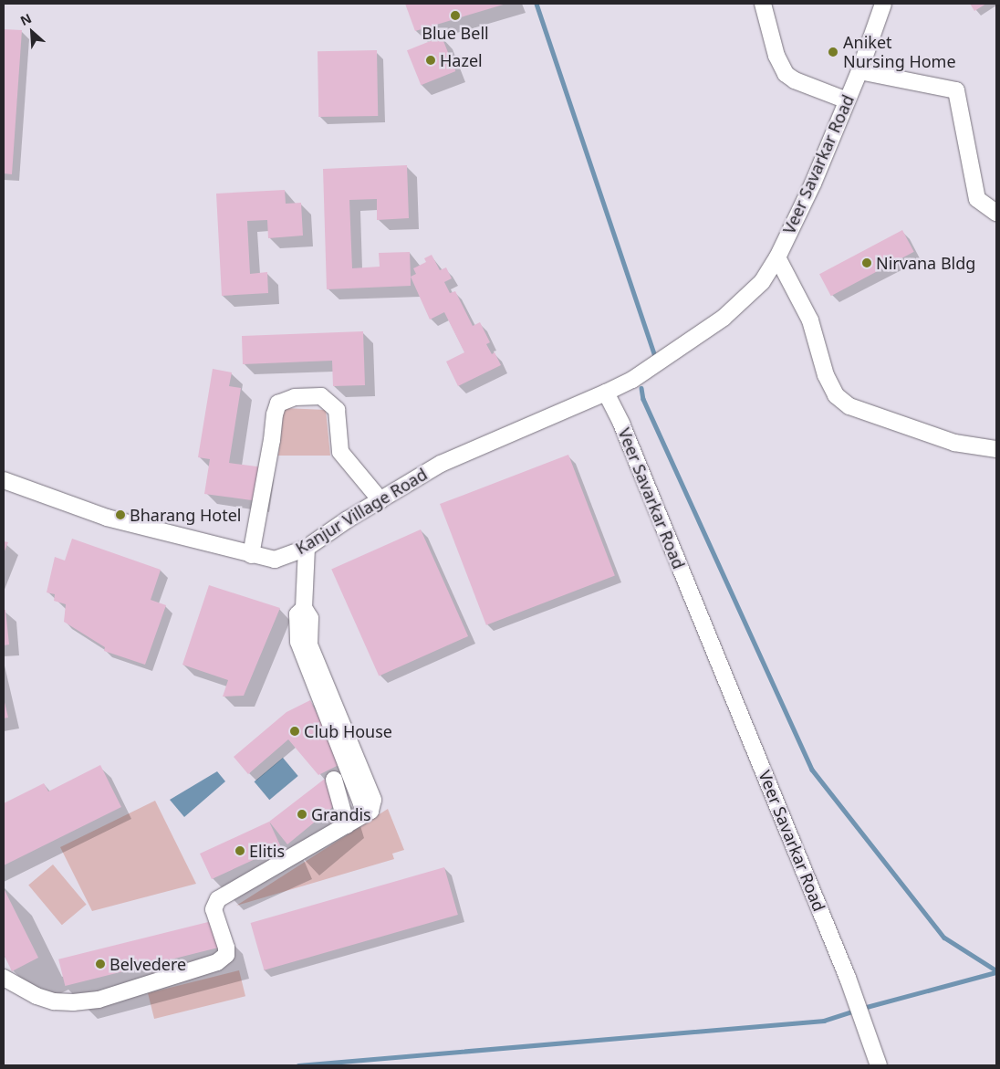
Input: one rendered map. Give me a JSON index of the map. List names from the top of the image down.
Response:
{
  "streets": {
    "street": ["Veer Savarkar Road", "Kanjur Village Road"]
  },
  "crossings": [
    ["Veer Savarkar Road", "Kanjur Village Road"]
  ],
  "places": [
    "Blue Bell",
    "Aniket Nursing Home",
    "Hazel",
    "Nirvana Bldg",
    "Bharang Hotel",
    "Club House",
    "Grandis",
    "Elitis",
    "Belvedere"
  ],
  "north": "top left"
}
